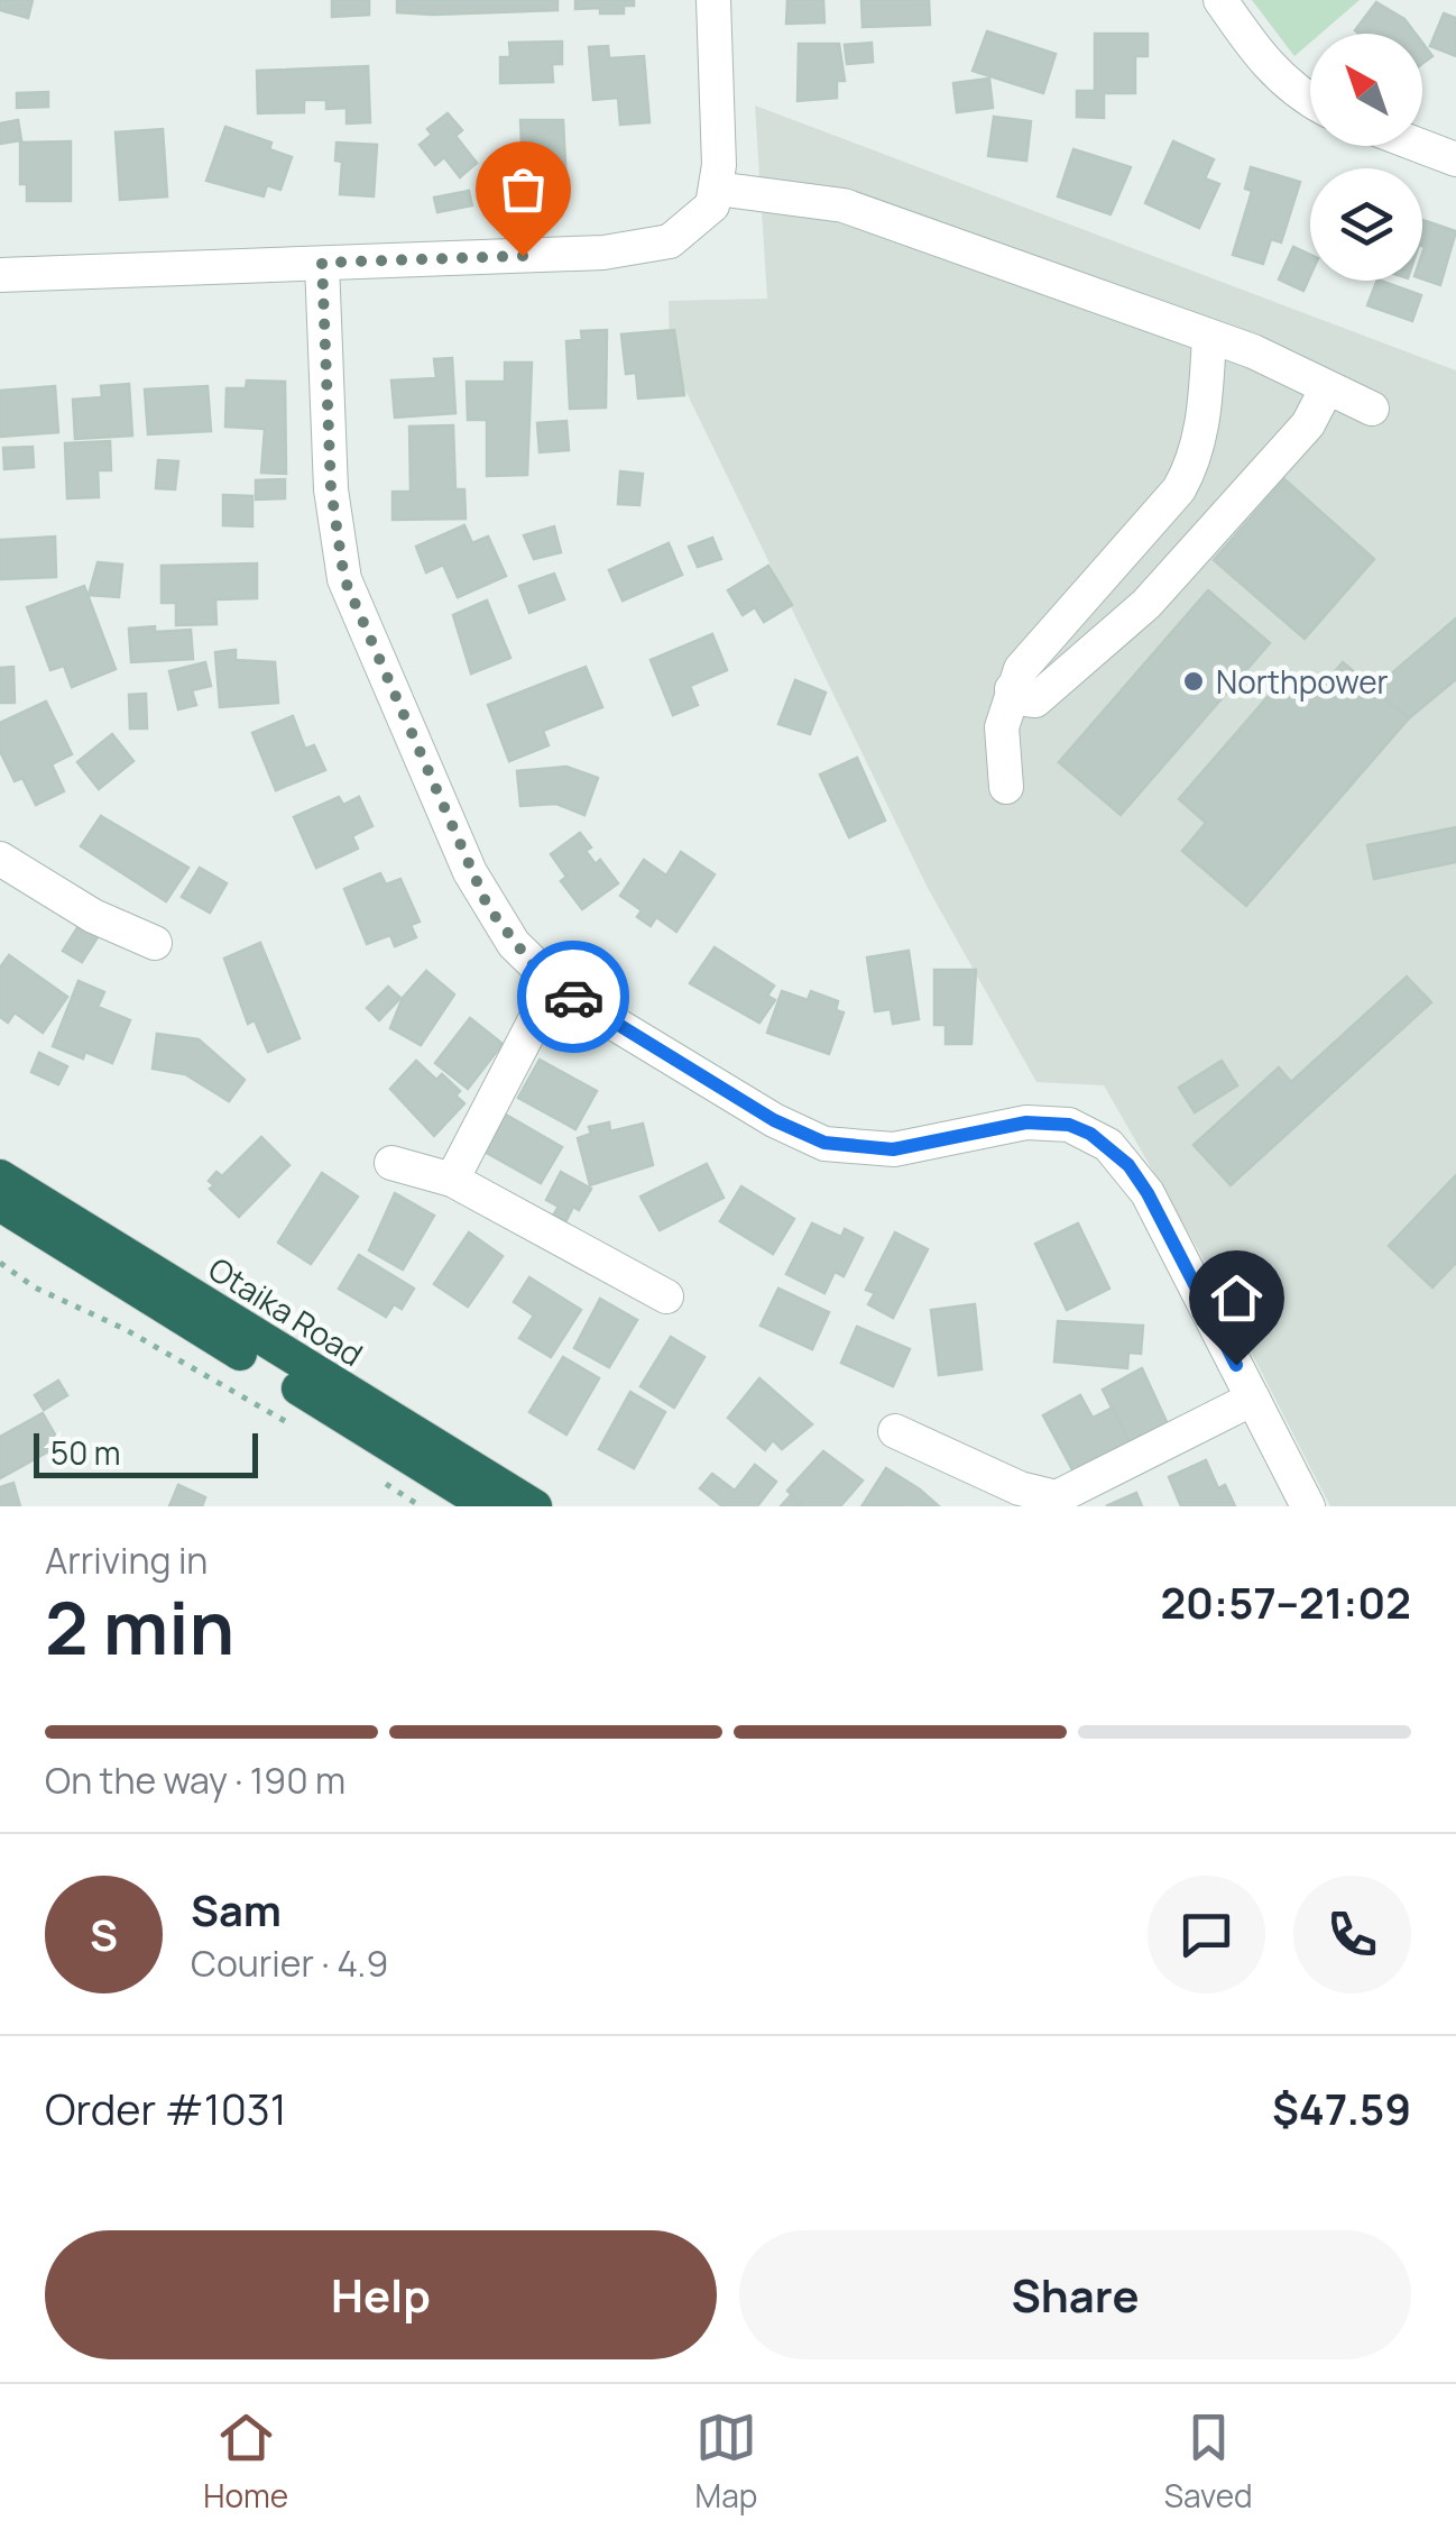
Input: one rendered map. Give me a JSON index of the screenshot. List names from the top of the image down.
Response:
{
  "streets": {
    "highway": ["Otaika Road"]
  },
  "places": ["Northpower"],
  "scale_bar": "50 m",
  "north": "top left",
  "page": {
    "scale": "50 m",
    "heading": ["2 min", "Arriving in", "20:57–21:02"],
    "panel": [
      "Sam",
      "Courier · 4.9",
      "Order #1031",
      "$47.59"
    ],
    "bar": "On the way · 190 m",
    "round": "S",
    "buttons": ["Help", "Share"],
    "tabs": ["Home", "Map", "Saved"]
  }
}
